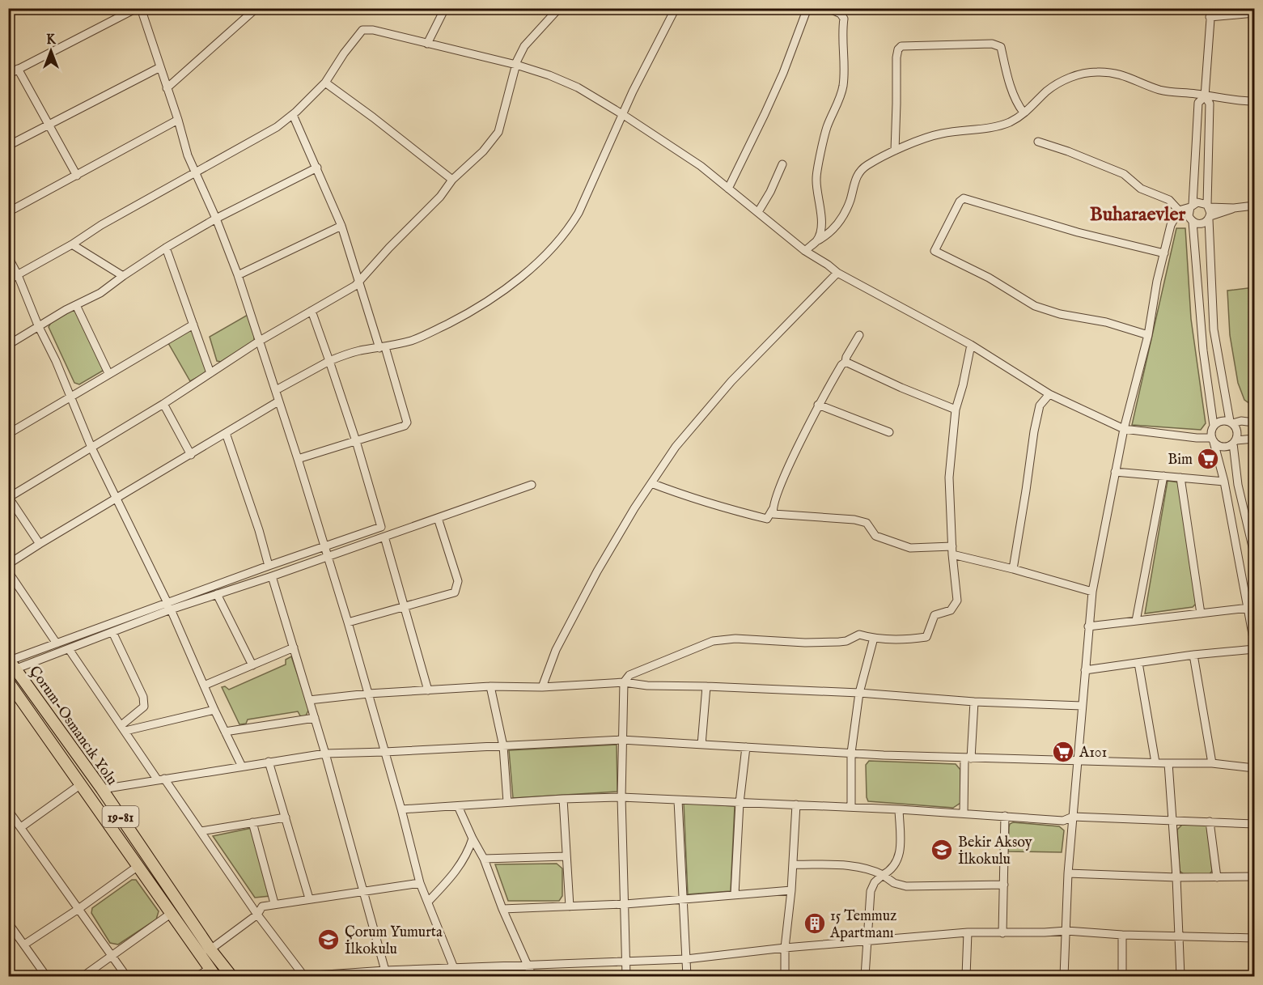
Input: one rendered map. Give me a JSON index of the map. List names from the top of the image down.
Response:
{
  "streets": {
    "highway": ["Çorum-Osmancık Yolu", "19-81"]
  },
  "districts": ["Buharaevler"],
  "places": {
    "supermarket": ["Bim", "A101"],
    "school or university": ["Bekir Aksoy İlkokulu", "Çorum Yumurta İlkokulu"],
    "building": ["15 Temmuz Apartmanı"]
  },
  "north": "top"
}
